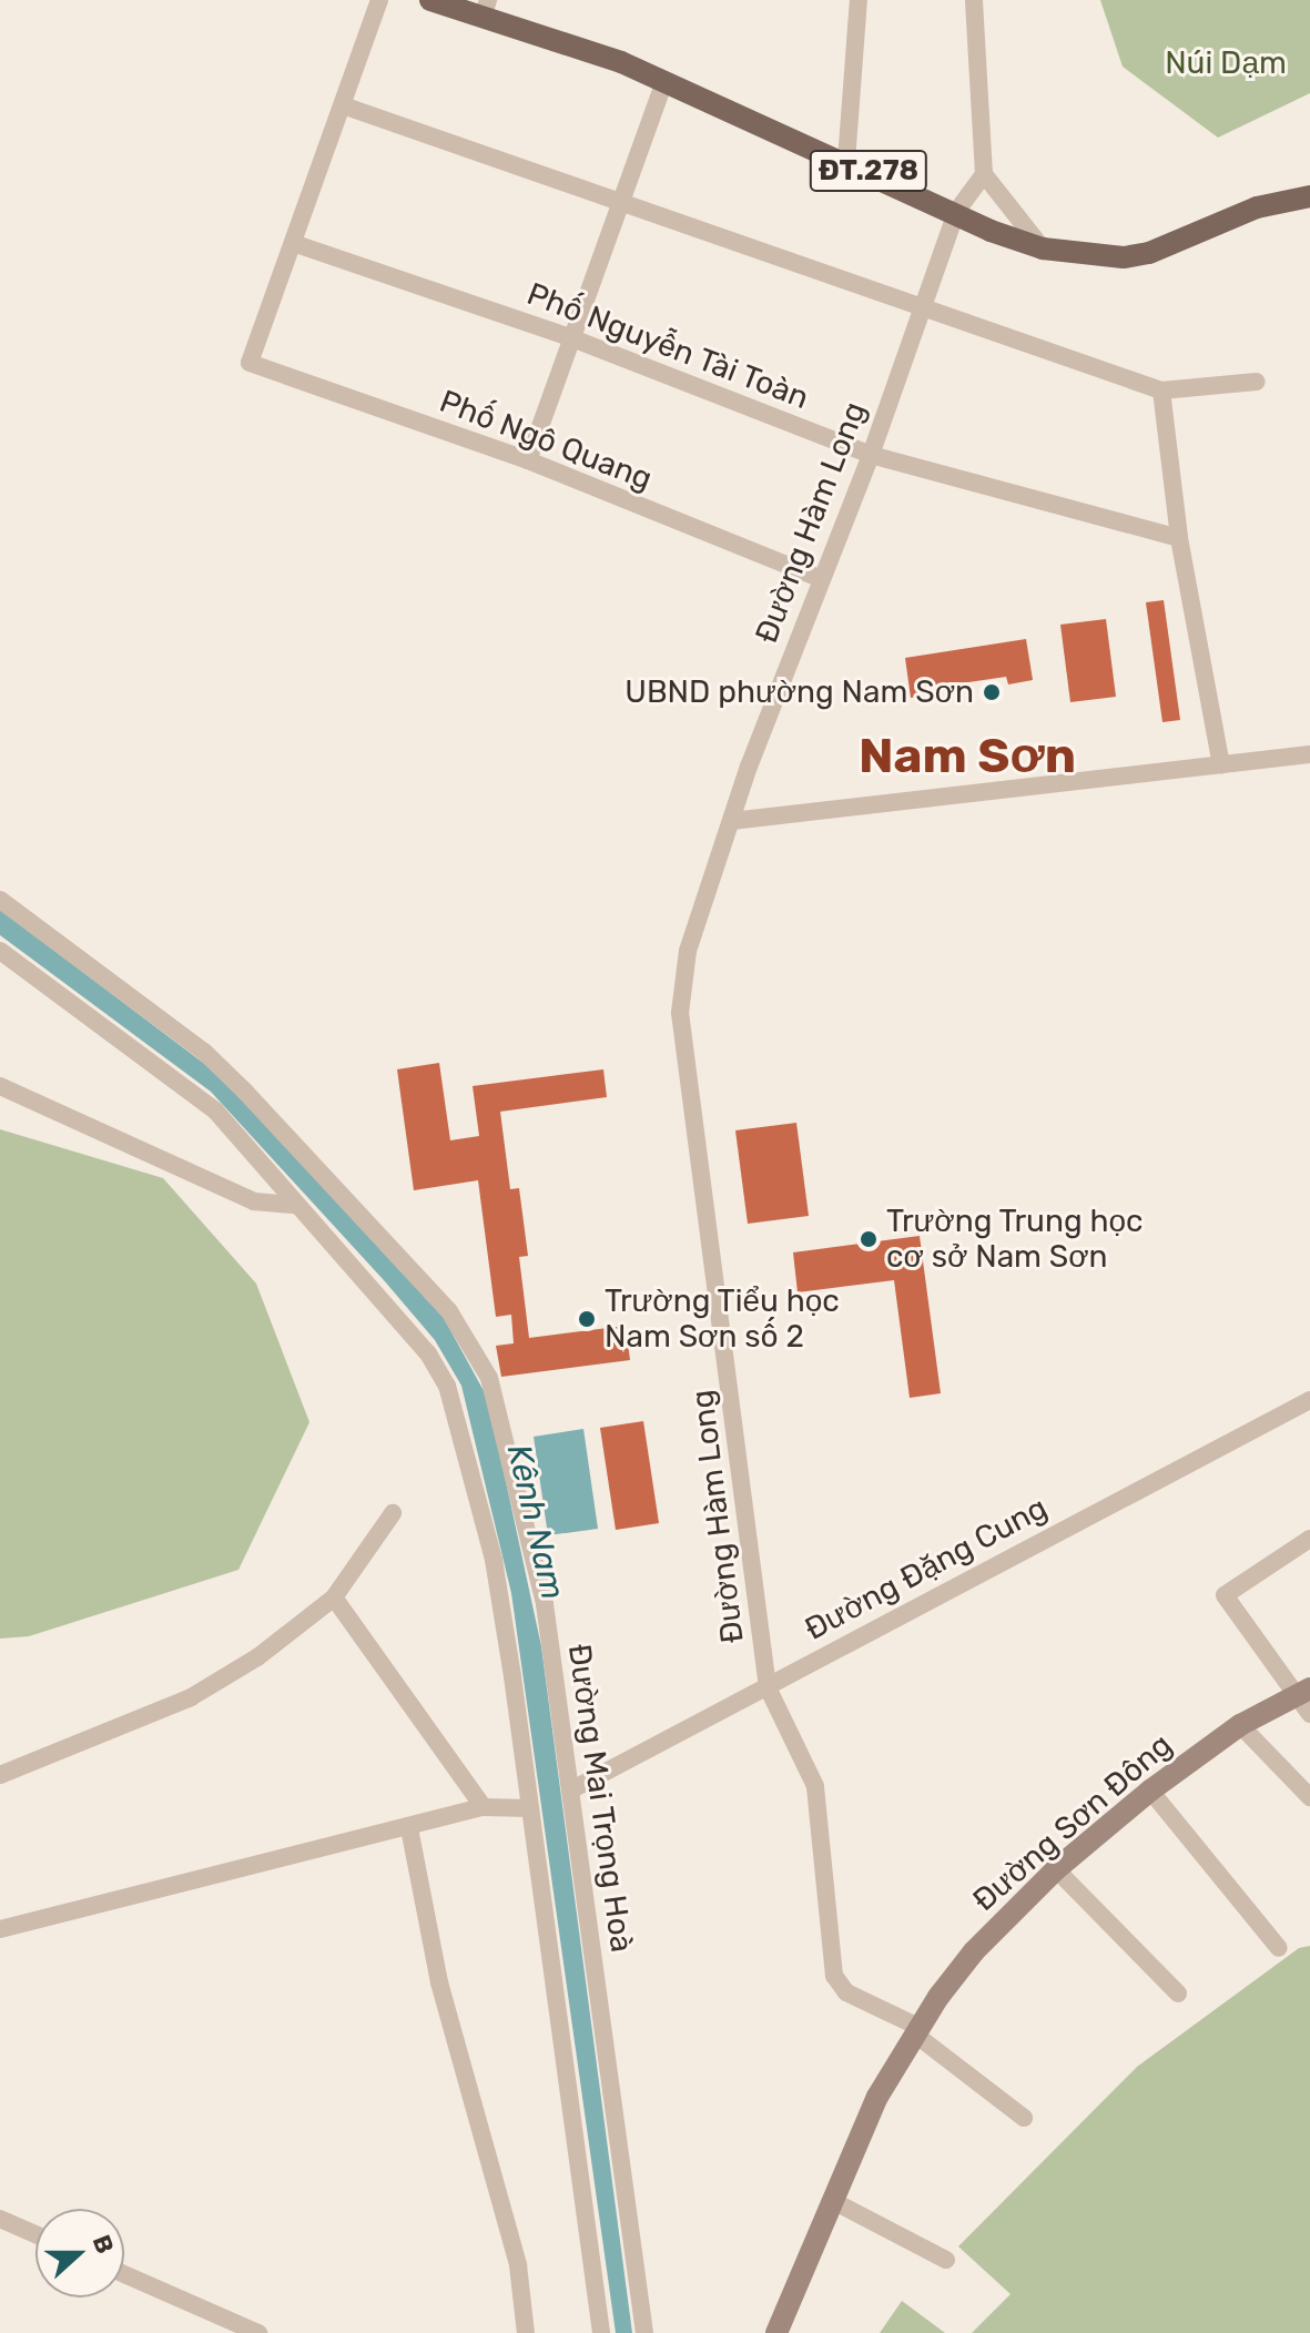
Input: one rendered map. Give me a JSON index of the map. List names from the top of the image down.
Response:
{
  "streets": {
    "main road": ["ĐT.278", "Đường Sơn Đông"],
    "street": [
      "Phố Nguyễn Tài Toàn",
      "Phố Ngô Quang",
      "Đường Hàm Long",
      "Đường Đặng Cung",
      "Đường Mai Trọng Hoà"
    ]
  },
  "crossings": [
    ["ĐT.278", "Đường Hàm Long"],
    ["Phố Nguyễn Tài Toàn", "Phố Ngô Quang"],
    ["Phố Nguyễn Tài Toàn", "Đường Hàm Long"],
    ["Phố Ngô Quang", "Đường Hàm Long"],
    ["Đường Hàm Long", "Đường Đặng Cung"],
    ["Đường Hàm Long", "Đường Sơn Đông"],
    ["Đường Đặng Cung", "Đường Mai Trọng Hoà"]
  ],
  "districts": ["Nam Sơn"],
  "water": ["Kênh Nam"],
  "parks": ["Núi Dạm"],
  "places": ["UBND phường Nam Sơn", "Trường Trung học cơ sở Nam Sơn", "Trường Tiểu học Nam Sơn số 2"],
  "north": "right"
}
